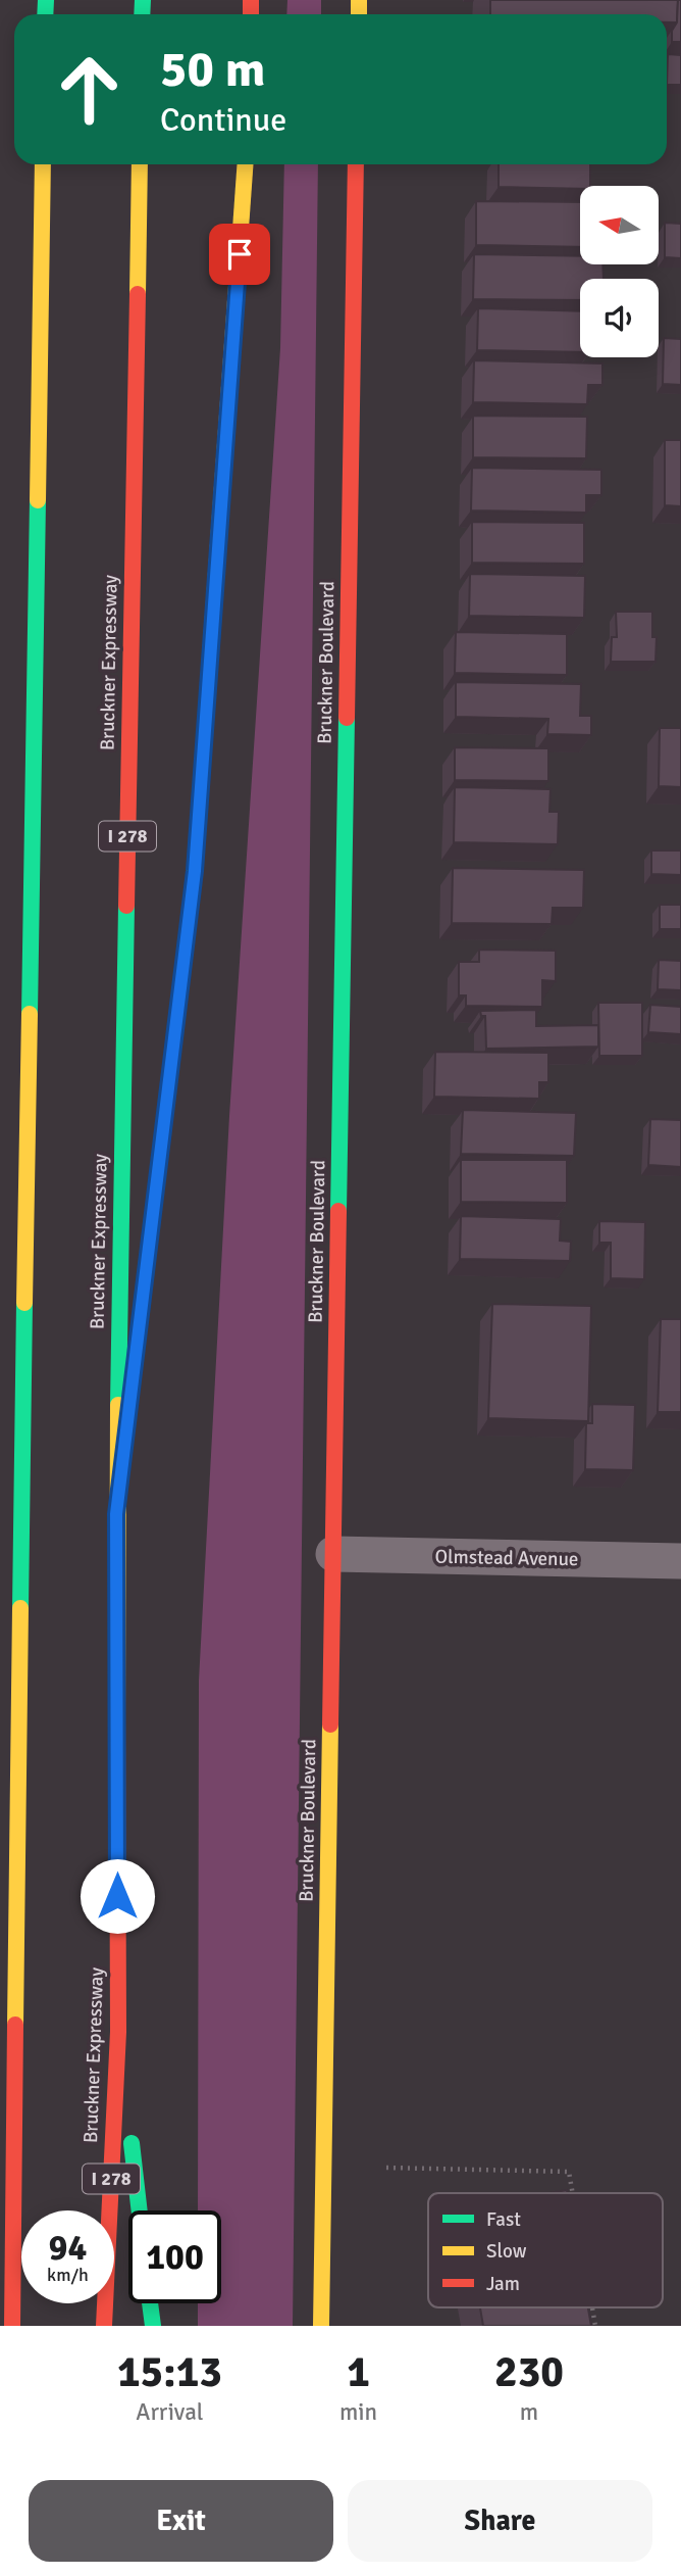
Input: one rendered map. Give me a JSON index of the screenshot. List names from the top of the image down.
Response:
{
  "streets": {
    "main road": ["Bruckner Expressway", "Bruckner Boulevard", "I 278"],
    "street": ["Olmstead Avenue"]
  },
  "crossings": [
    ["Bruckner Boulevard", "Olmstead Avenue"]
  ],
  "legend": ["Fast", "Slow", "Jam"],
  "north": "left",
  "page": {
    "turn": ["50 m", "Continue"],
    "speed": "94 km/h",
    "limit": "100",
    "eta": [
      "15:13",
      "Arrival",
      "1",
      "min",
      "230",
      "m"
    ],
    "buttons": ["Exit", "Share"]
  }
}
